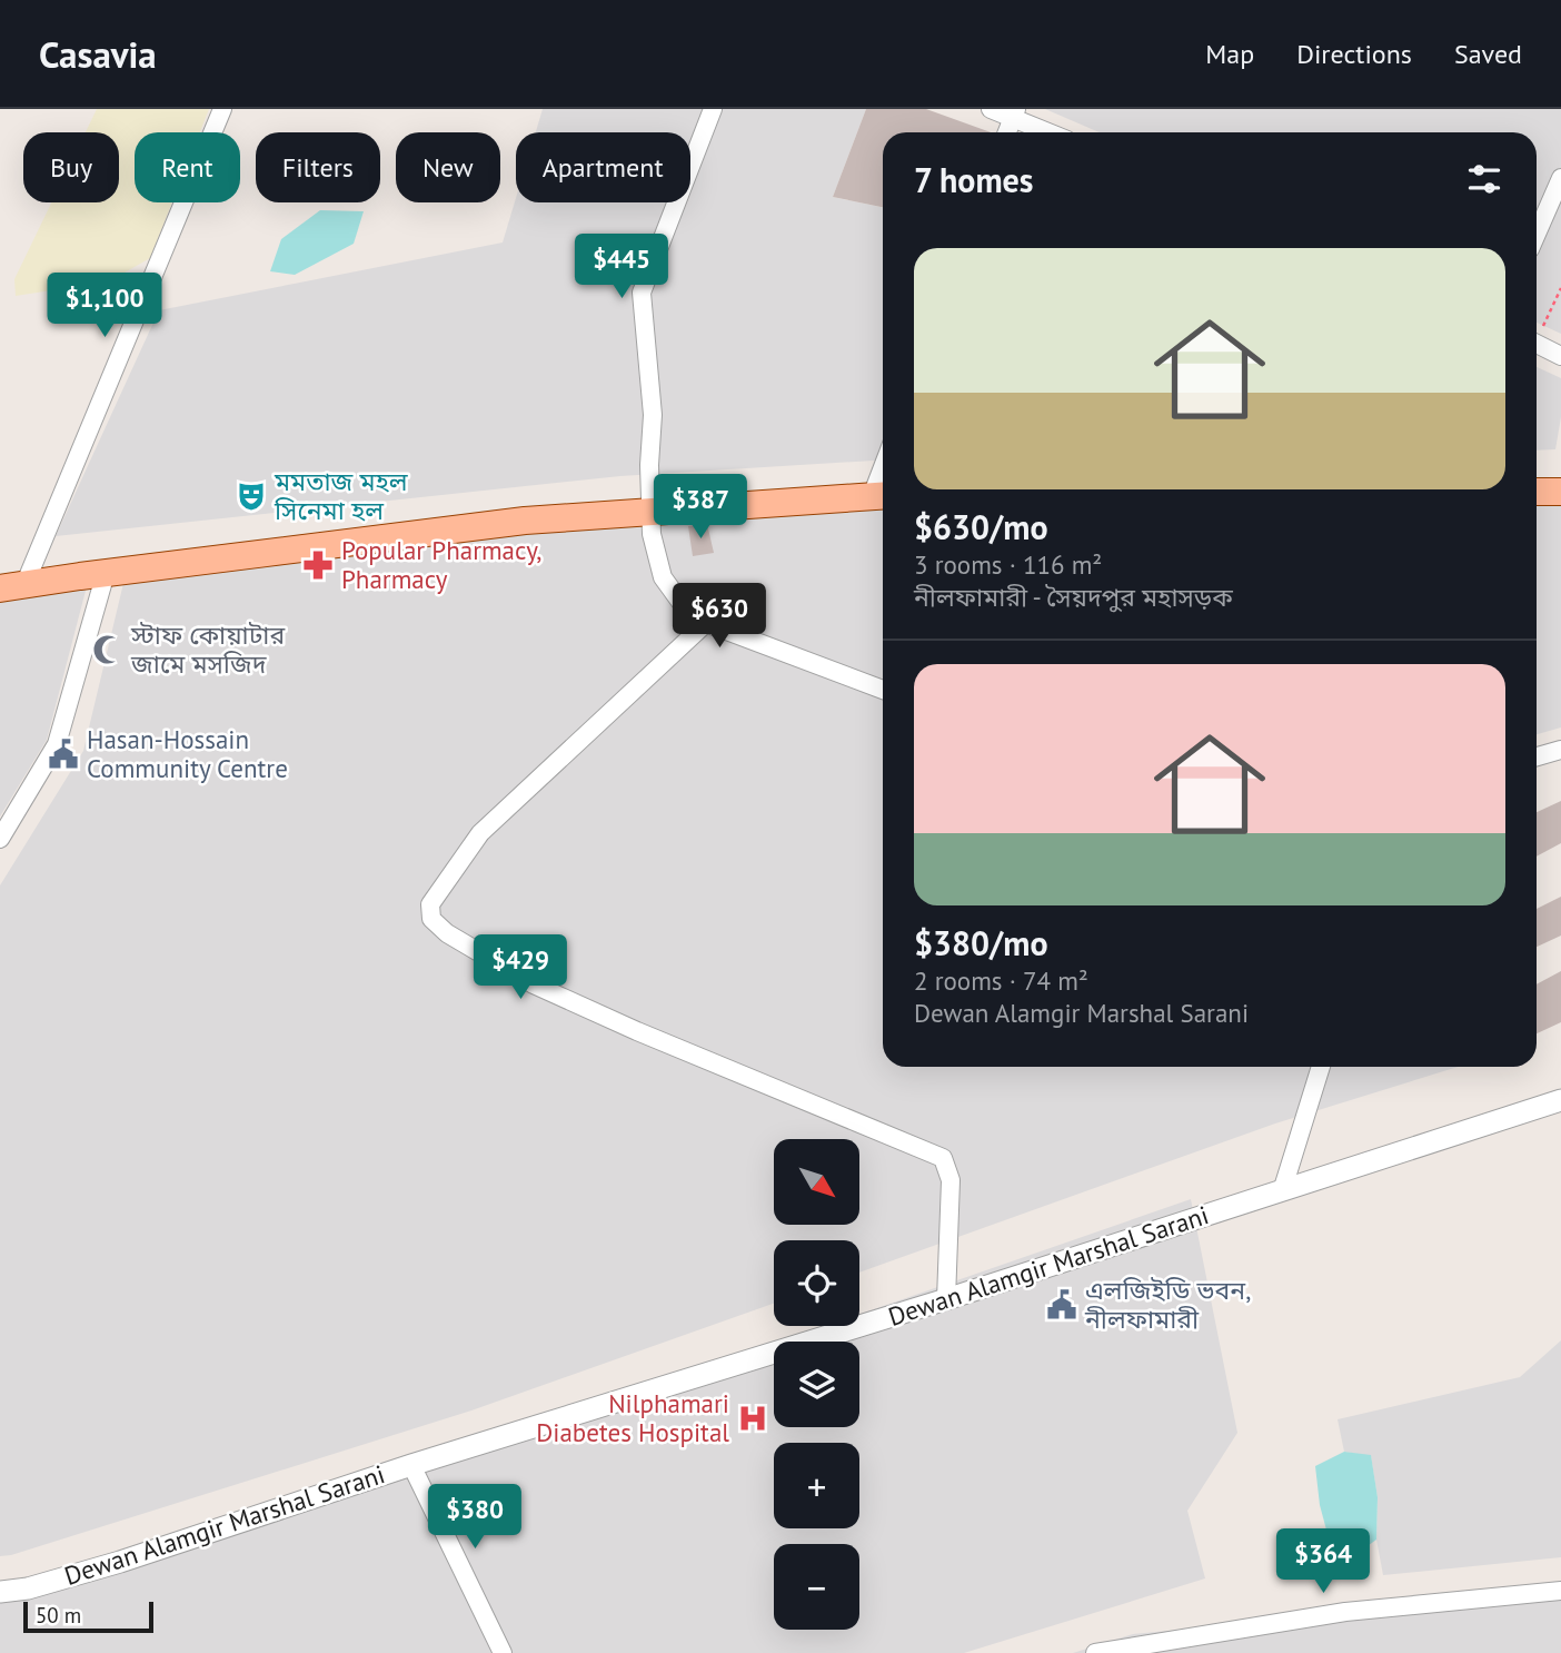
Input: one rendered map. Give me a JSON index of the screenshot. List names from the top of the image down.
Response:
{
  "streets": {
    "street": ["Dewan Alamgir Marshal Sarani"]
  },
  "places": {
    "theatre": ["মমতাজ মহল সিনেমা হল"],
    "pharmacy": ["Popular Pharmacy, Pharmacy"],
    "mosque": ["স্টাফ কোয়াটার জামে মসজিদ"],
    "public building": ["Hasan-Hossain Community Centre", "এলজিইডি ভবন, নীলফামারী"],
    "hospital": ["Nilphamari Diabetes Hospital"]
  },
  "scale_bar": "50 m",
  "north": "bottom right",
  "page": {
    "header": "Casavia",
    "nav": ["Map", "Directions", "Saved"],
    "chip": [
      "Buy",
      "Rent",
      "Filters",
      "New",
      "Apartment"
    ],
    "heading": "7 homes",
    "list": [
      {
        "name": "$630/mo",
        "note": "3 rooms · 116 m² · নীলফামারী - সৈয়দপুর মহাসড়ক"
      },
      {
        "name": "$380/mo",
        "note": "2 rooms · 74 m² · Dewan Alamgir Marshal Sarani"
      }
    ],
    "price": [
      "$445",
      "$1,100",
      "$387",
      "$630",
      "$429",
      "$380",
      "$364"
    ],
    "map_buttons": ["+", "−"],
    "scale": "50 m"
  }
}
